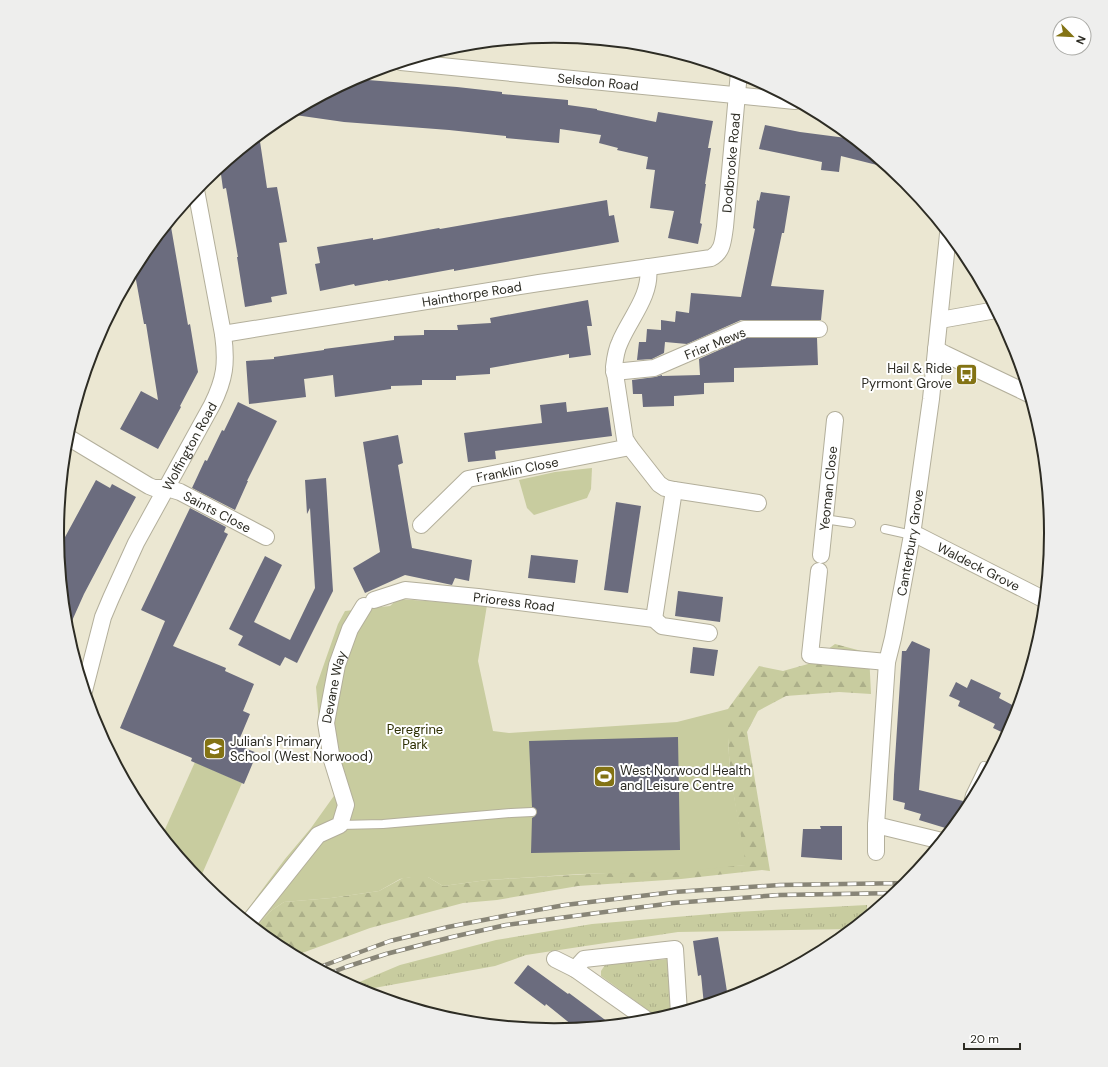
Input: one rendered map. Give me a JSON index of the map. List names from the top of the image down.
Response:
{
  "streets": {
    "street": [
      "Selsdon Road",
      "Dodbrooke Road",
      "Hainthorpe Road",
      "Friar Mews",
      "Wolfington Road",
      "Franklin Close",
      "Yeoman Close",
      "Saints Close",
      "Canterbury Grove",
      "Waldeck Grove",
      "Prioress Road",
      "Devane Way"
    ]
  },
  "crossings": [
    ["Selsdon Road", "Dodbrooke Road"],
    ["Dodbrooke Road", "Hainthorpe Road"],
    ["Hainthorpe Road", "Wolfington Road"],
    ["Wolfington Road", "Saints Close"],
    ["Canterbury Grove", "Waldeck Grove"],
    ["Prioress Road", "Devane Way"]
  ],
  "parks": ["Peregrine Park"],
  "places": {
    "bus stop": ["Hail & Ride Pyrmont Grove"],
    "school or university": ["Julian's Primary School (West Norwood)"],
    "sports": ["West Norwood Health and Leisure Centre"]
  },
  "scale_bar": "20 m",
  "north": "bottom right"
}
